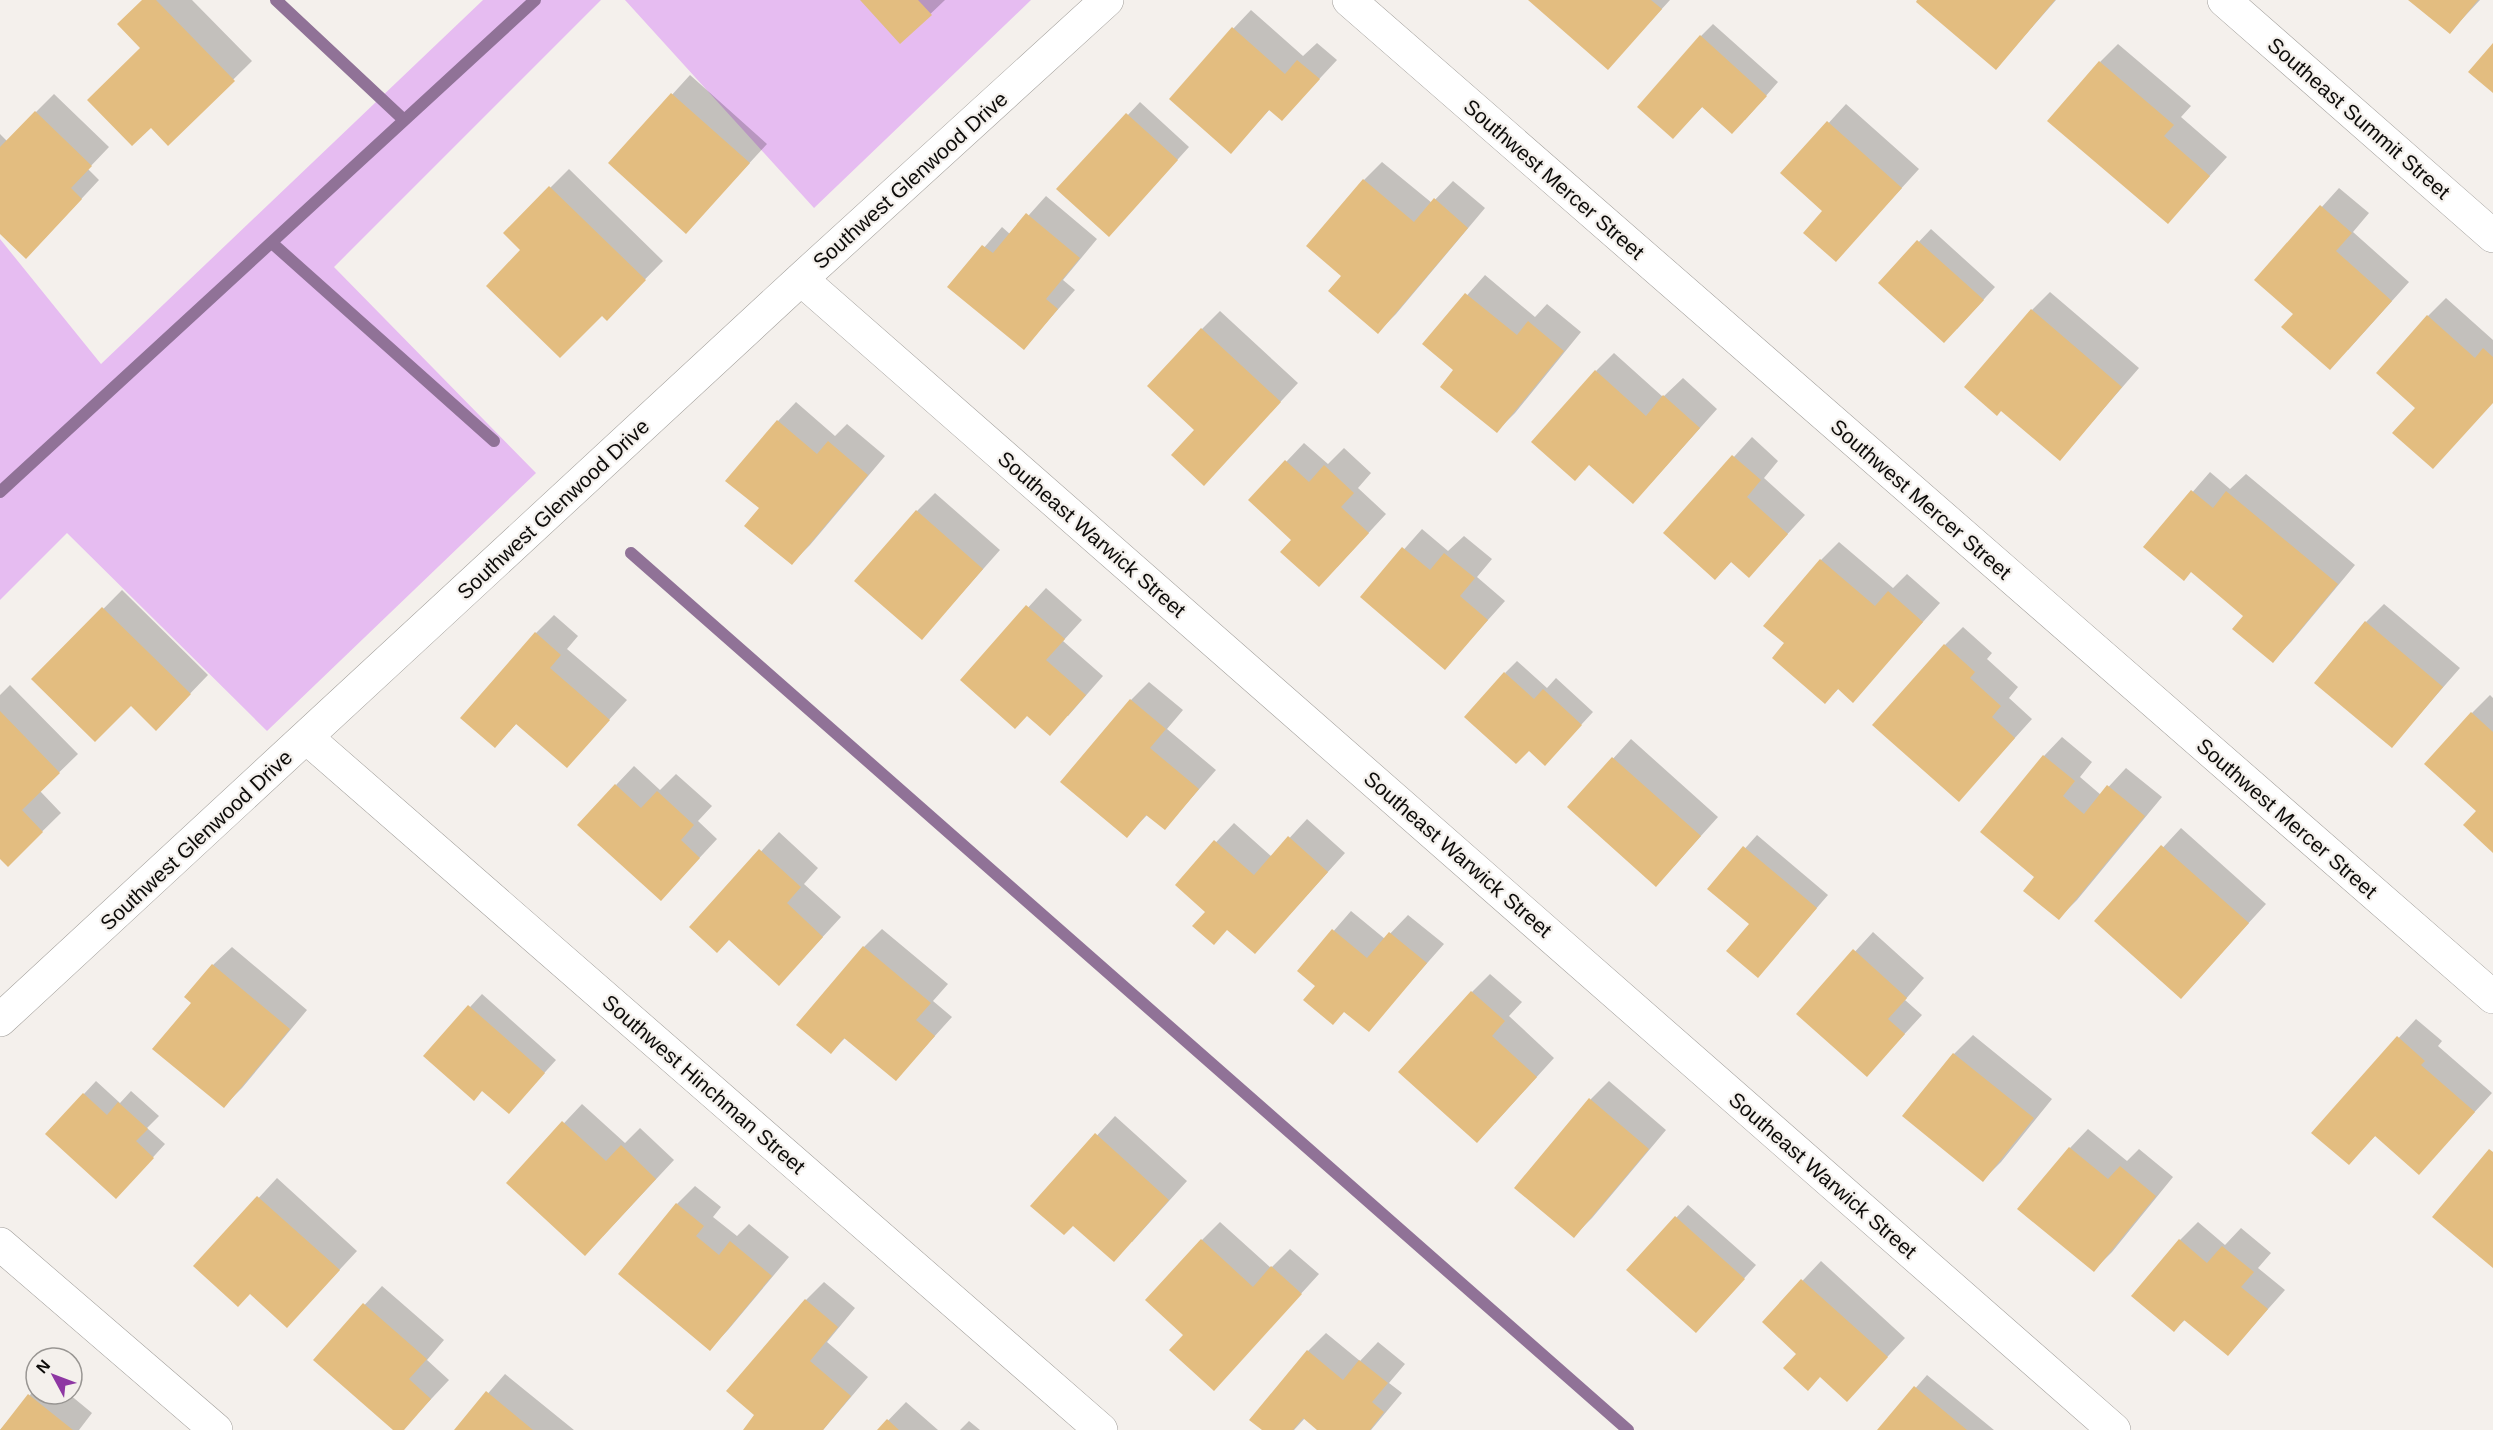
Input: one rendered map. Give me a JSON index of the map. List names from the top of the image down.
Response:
{
  "streets": {
    "street": [
      "Southeast Summit Street",
      "Southwest Mercer Street",
      "Southwest Glenwood Drive",
      "Southeast Warwick Street",
      "Southwest Hinchman Street"
    ]
  },
  "crossings": [
    ["Southwest Glenwood Drive", "Southeast Warwick Street"],
    ["Southwest Glenwood Drive", "Southwest Hinchman Street"]
  ],
  "north": "top left"
}
